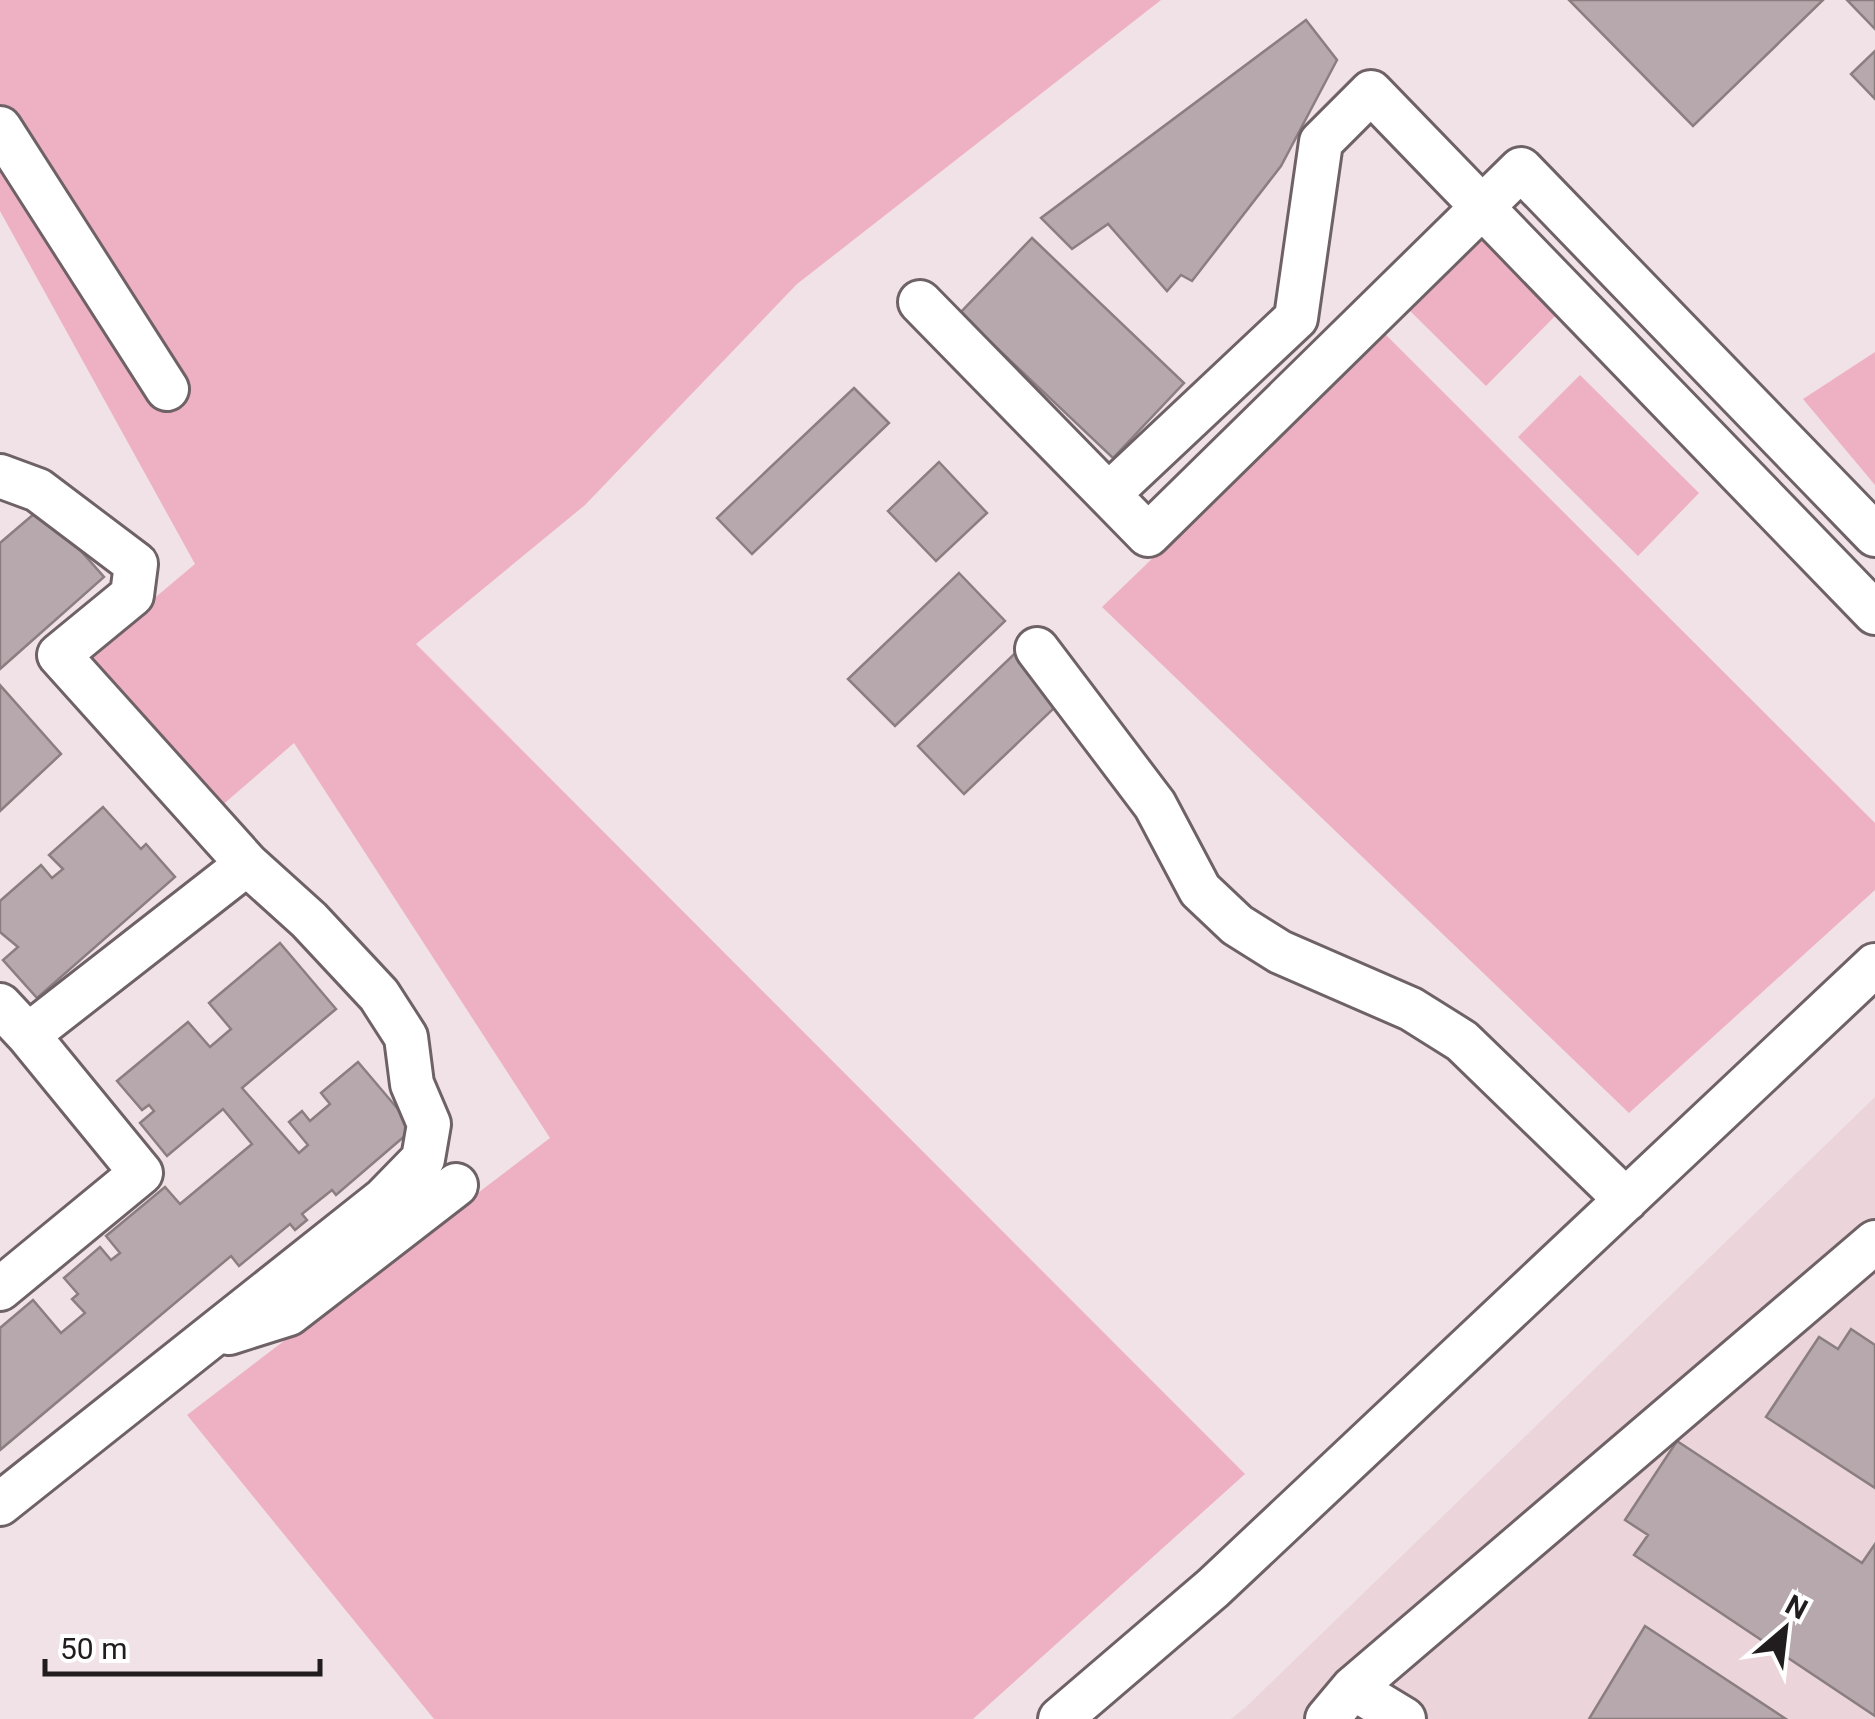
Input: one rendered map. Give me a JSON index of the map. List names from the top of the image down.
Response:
{
  "scale_bar": "50 m",
  "north": "top right"
}
